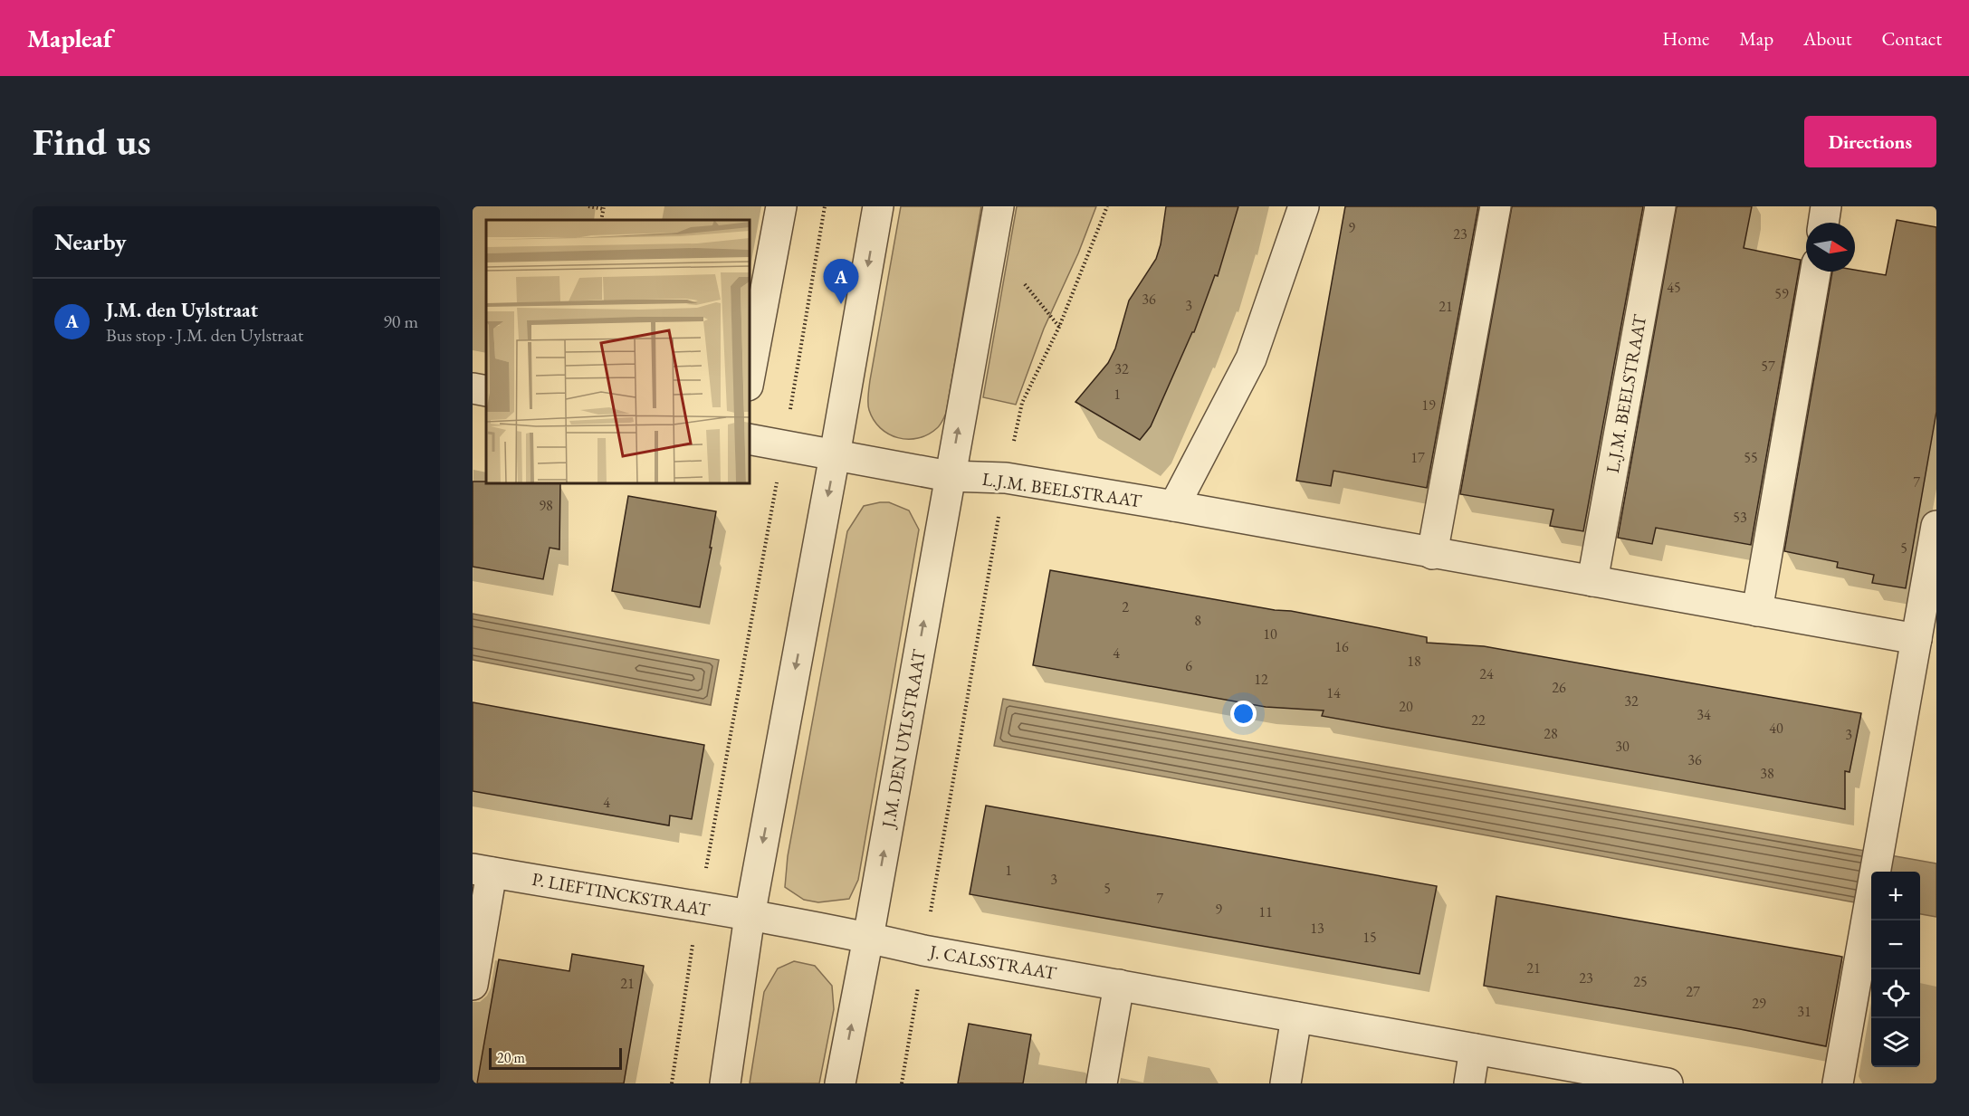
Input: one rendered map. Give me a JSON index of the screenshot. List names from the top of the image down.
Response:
{
  "streets": {
    "street": [
      "L.J.M. BEELSTRAAT",
      "J.M. DEN UYLSTRAAT",
      "P. LIEFTINCKSTRAAT",
      "J. CALSSTRAAT"
    ]
  },
  "crossings": [
    ["L.J.M. BEELSTRAAT", "J.M. DEN UYLSTRAAT"],
    ["J.M. DEN UYLSTRAAT", "J. CALSSTRAAT"]
  ],
  "house_numbers": [
    "9",
    "23",
    "45",
    "59",
    "36",
    "3",
    "21",
    "57",
    "32",
    "1",
    "19",
    "17",
    "55",
    "7",
    "98",
    "53",
    "5",
    "2",
    "8",
    "10",
    "16",
    "4",
    "18",
    "6",
    "24",
    "12",
    "26",
    "14",
    "32",
    "20",
    "34",
    "22",
    "40",
    "28",
    "3",
    "30",
    "36",
    "38",
    "4",
    "1",
    "3",
    "5",
    "7",
    "9",
    "11",
    "13",
    "15",
    "21",
    "23",
    "25",
    "21",
    "27",
    "29",
    "31"
  ],
  "scale_bar": "20 m",
  "north": "right",
  "page": {
    "header": "Mapleaf",
    "nav": [
      "Home",
      "Map",
      "About",
      "Contact"
    ],
    "buttons": "Directions",
    "title": "Find us",
    "heading": "Nearby",
    "pins": "A",
    "list": [
      {
        "mark": "A",
        "name": "J.M. den Uylstraat",
        "note": "Bus stop · J.M. den Uylstraat",
        "value": "90 m"
      }
    ],
    "map_buttons": ["+", "−"],
    "scale": "20 m"
  }
}
